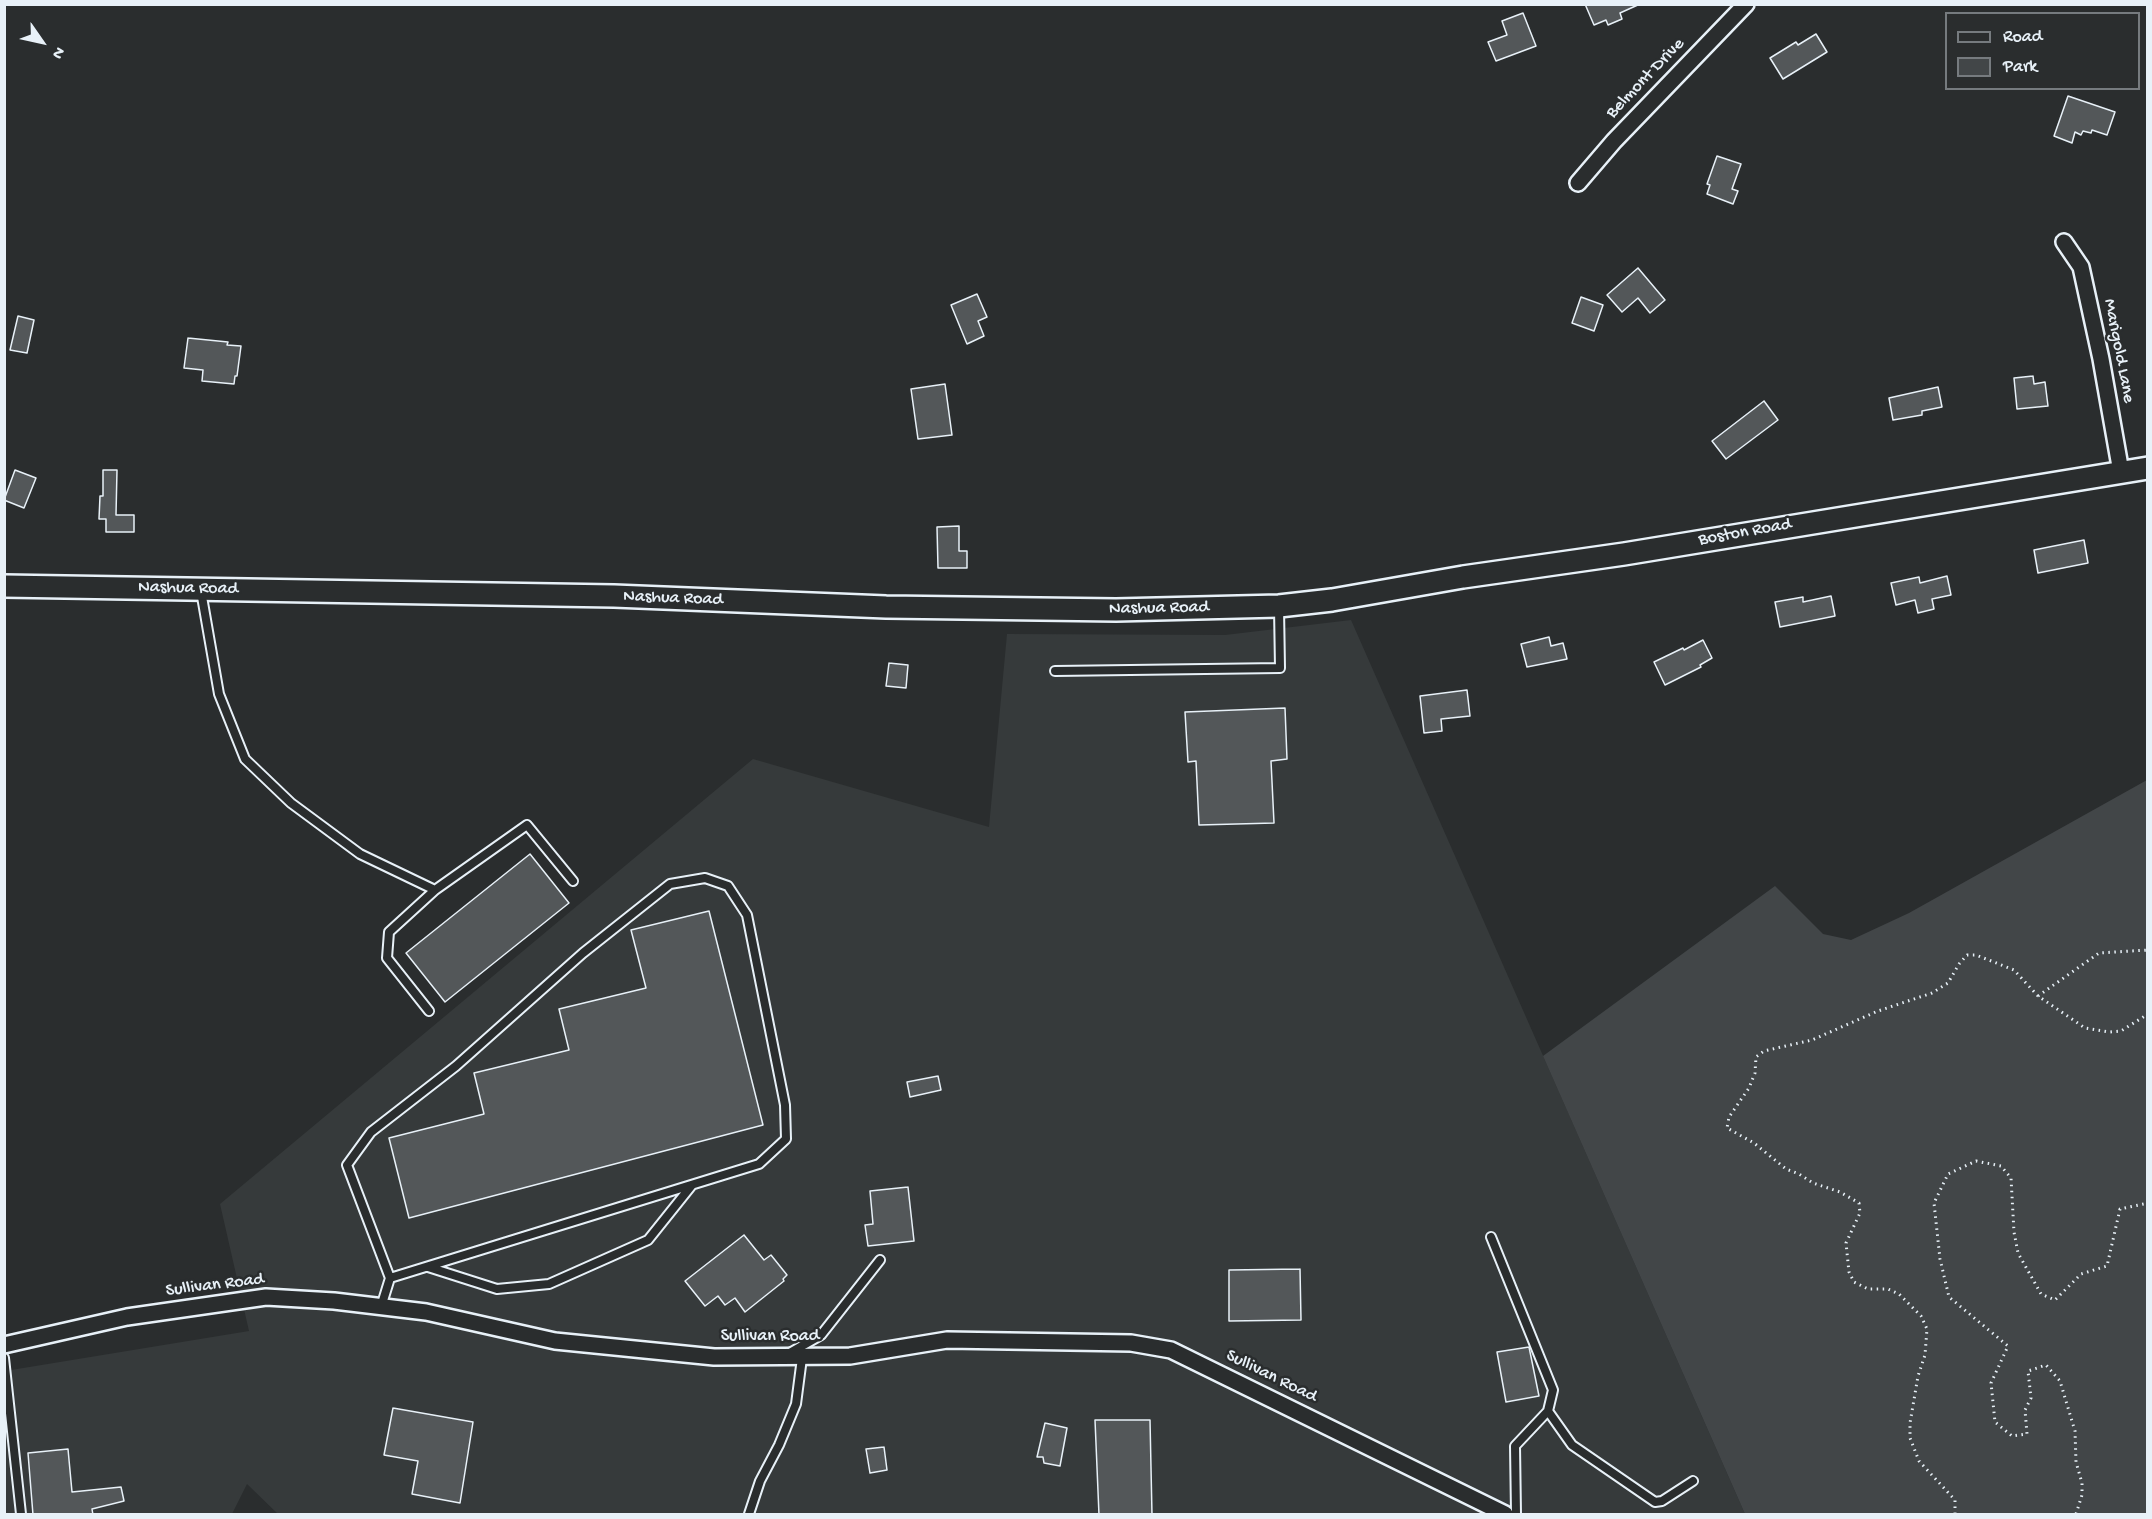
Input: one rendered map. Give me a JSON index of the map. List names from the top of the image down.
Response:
{
  "streets": {
    "main road": ["Boston Road", "Nashua Road"],
    "street": ["Belmont Drive", "Marigold Lane", "Sullivan Road"]
  },
  "crossings": [
    ["Marigold Lane", "Boston Road"],
    ["Boston Road", "Nashua Road"]
  ],
  "legend": ["Road", "Park"],
  "north": "bottom right"
}
